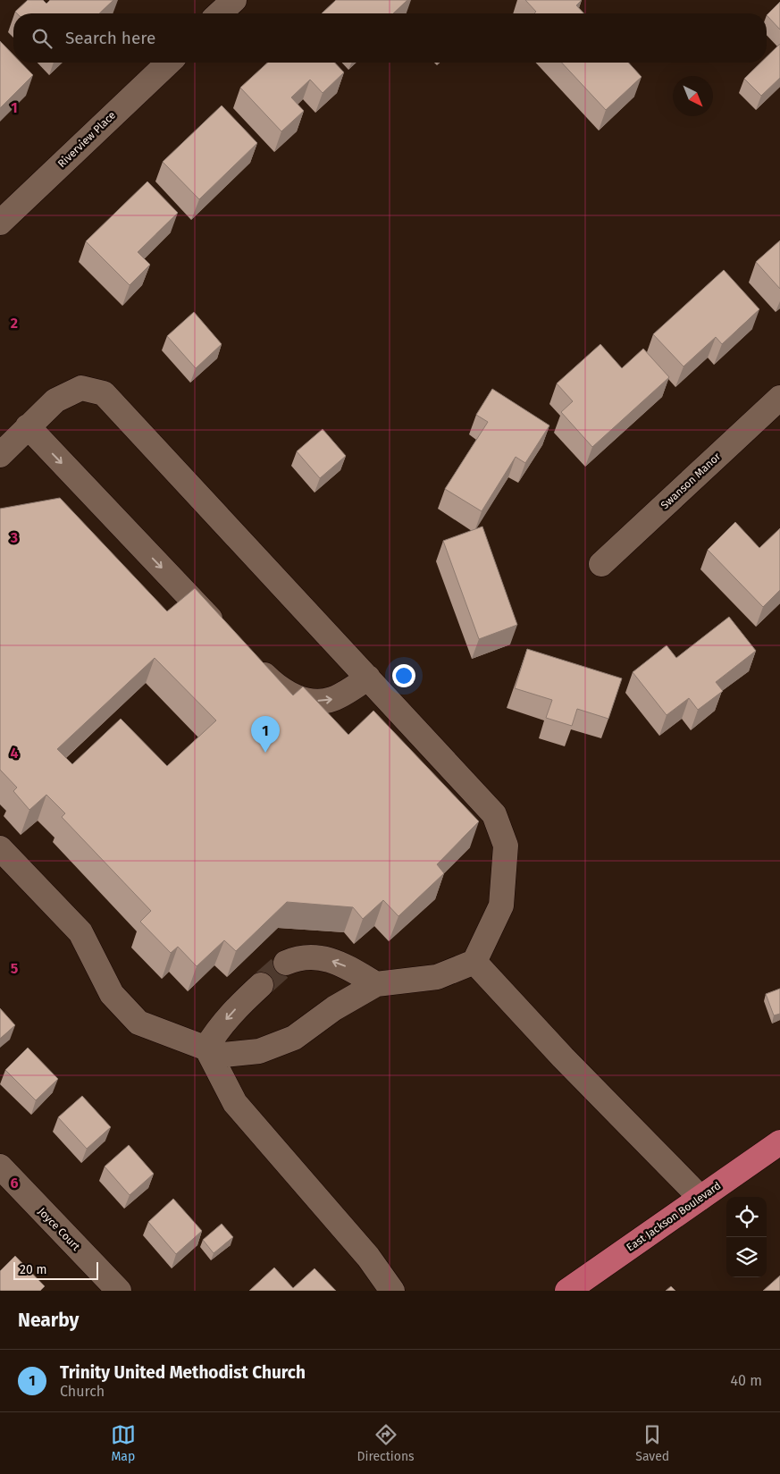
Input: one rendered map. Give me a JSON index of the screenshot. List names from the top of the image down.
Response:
{
  "streets": {
    "main road": ["East Jackson Boulevard"],
    "street": ["Riverview Place", "Swanson Manor", "Joyce Court"]
  },
  "scale_bar": "20 m",
  "north": "bottom right",
  "page": {
    "search": "Search here",
    "pins": "1",
    "scale": "20 m",
    "heading": "Nearby",
    "list": [
      {
        "mark": "1",
        "name": "Trinity United Methodist Church",
        "note": "Church",
        "value": "40 m"
      }
    ],
    "nav": ["Map", "Directions", "Saved"]
  },
  "grid": {
    "rows": [
      "1",
      "2",
      "3",
      "4",
      "5",
      "6"
    ]
  }
}
